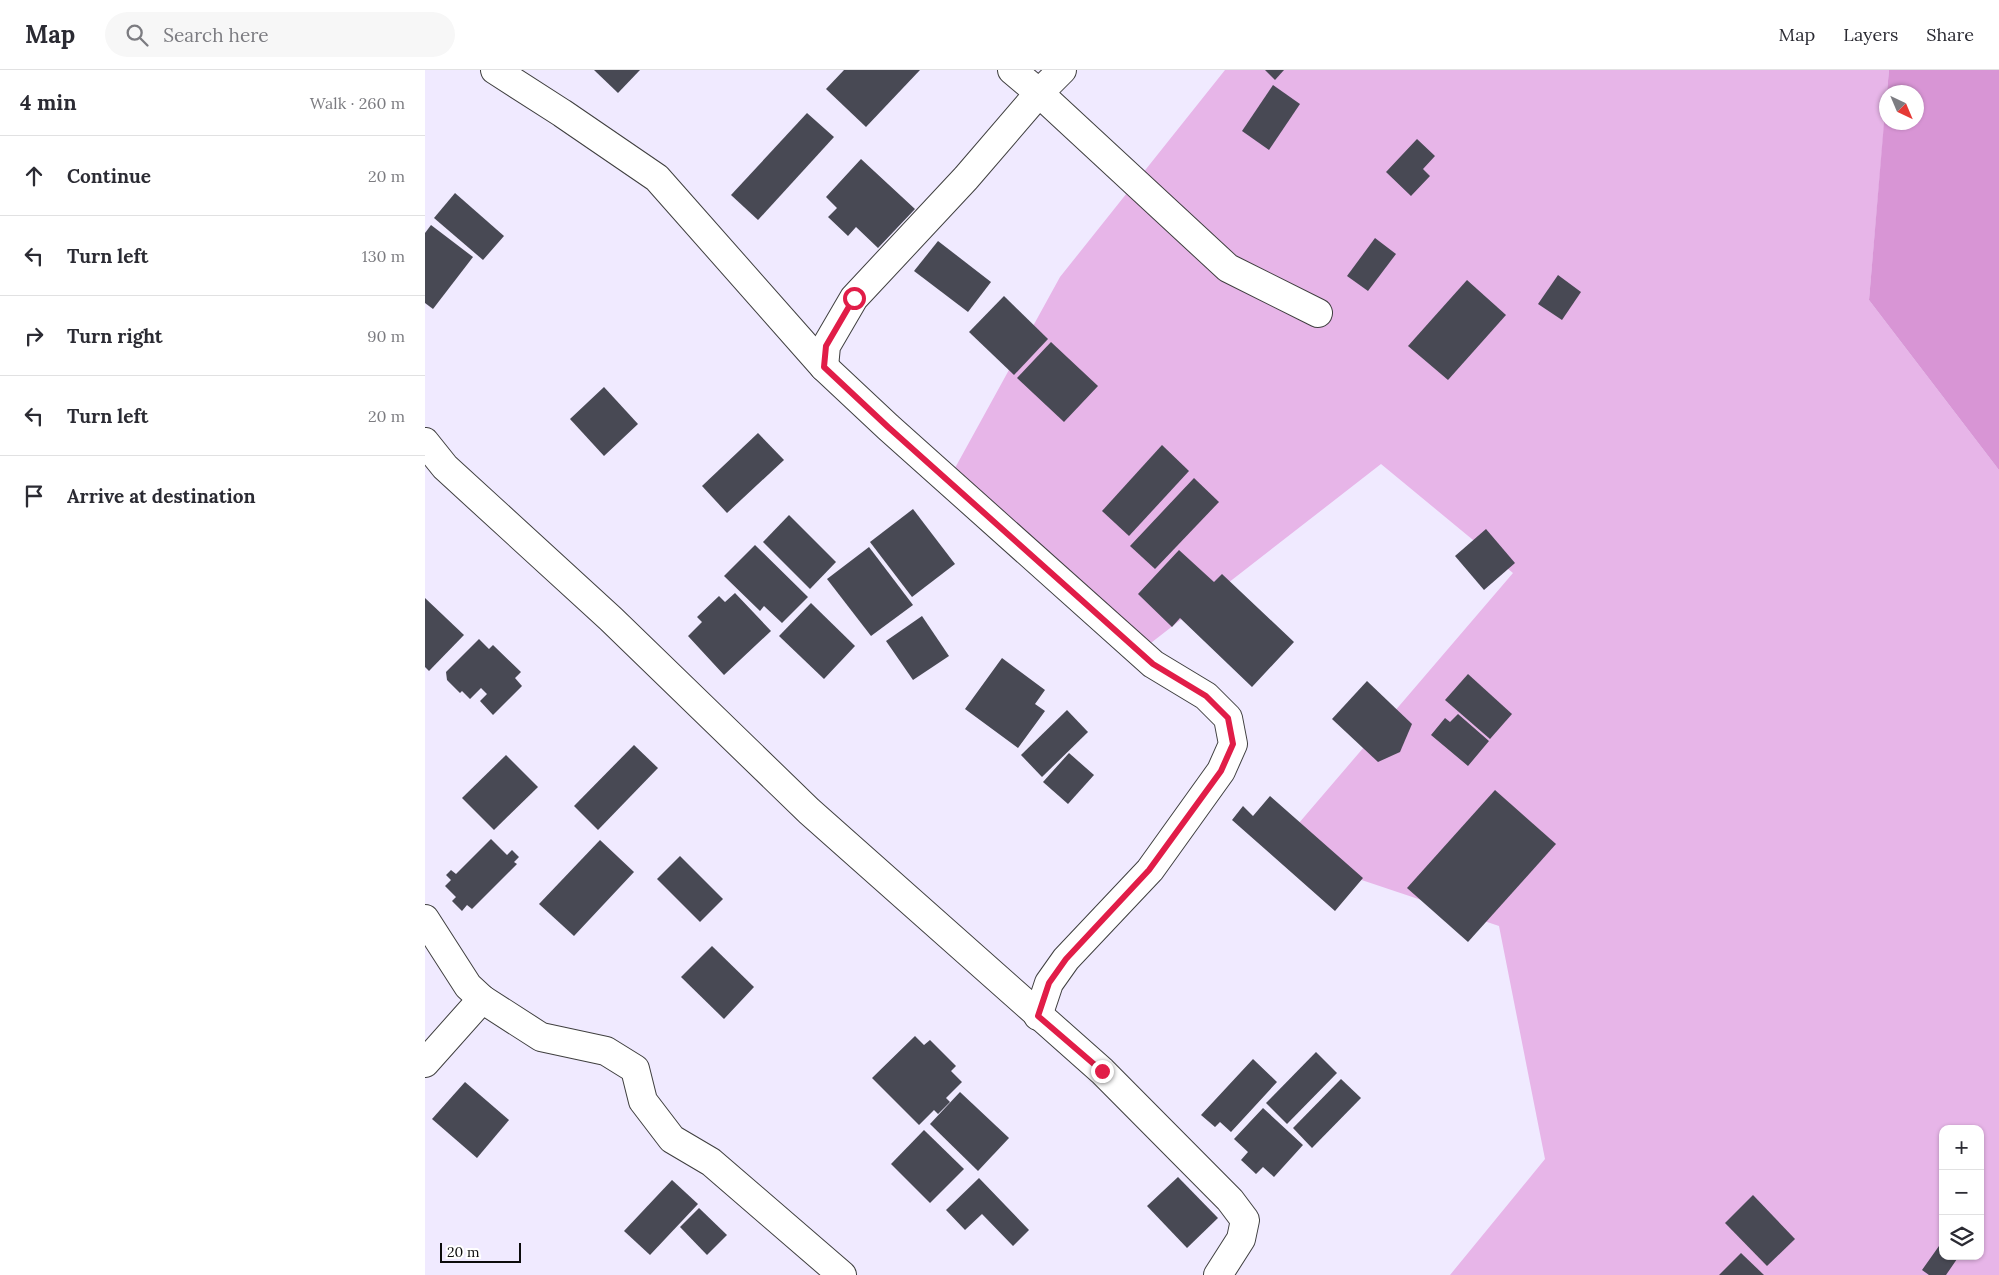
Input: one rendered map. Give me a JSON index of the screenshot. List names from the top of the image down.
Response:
{
  "scale_bar": "20 m",
  "north": "bottom right",
  "page": {
    "header": "Map",
    "search": "Search here",
    "nav": ["Map", "Layers", "Share"],
    "heading": ["4 min", "Walk · 260 m"],
    "list": [
      ["Continue", "20 m"],
      ["Turn left", "130 m"],
      ["Turn right", "90 m"],
      ["Turn left", "20 m"],
      "Arrive at destination"
    ],
    "map_buttons": ["+", "−"],
    "scale": "20 m"
  }
}
